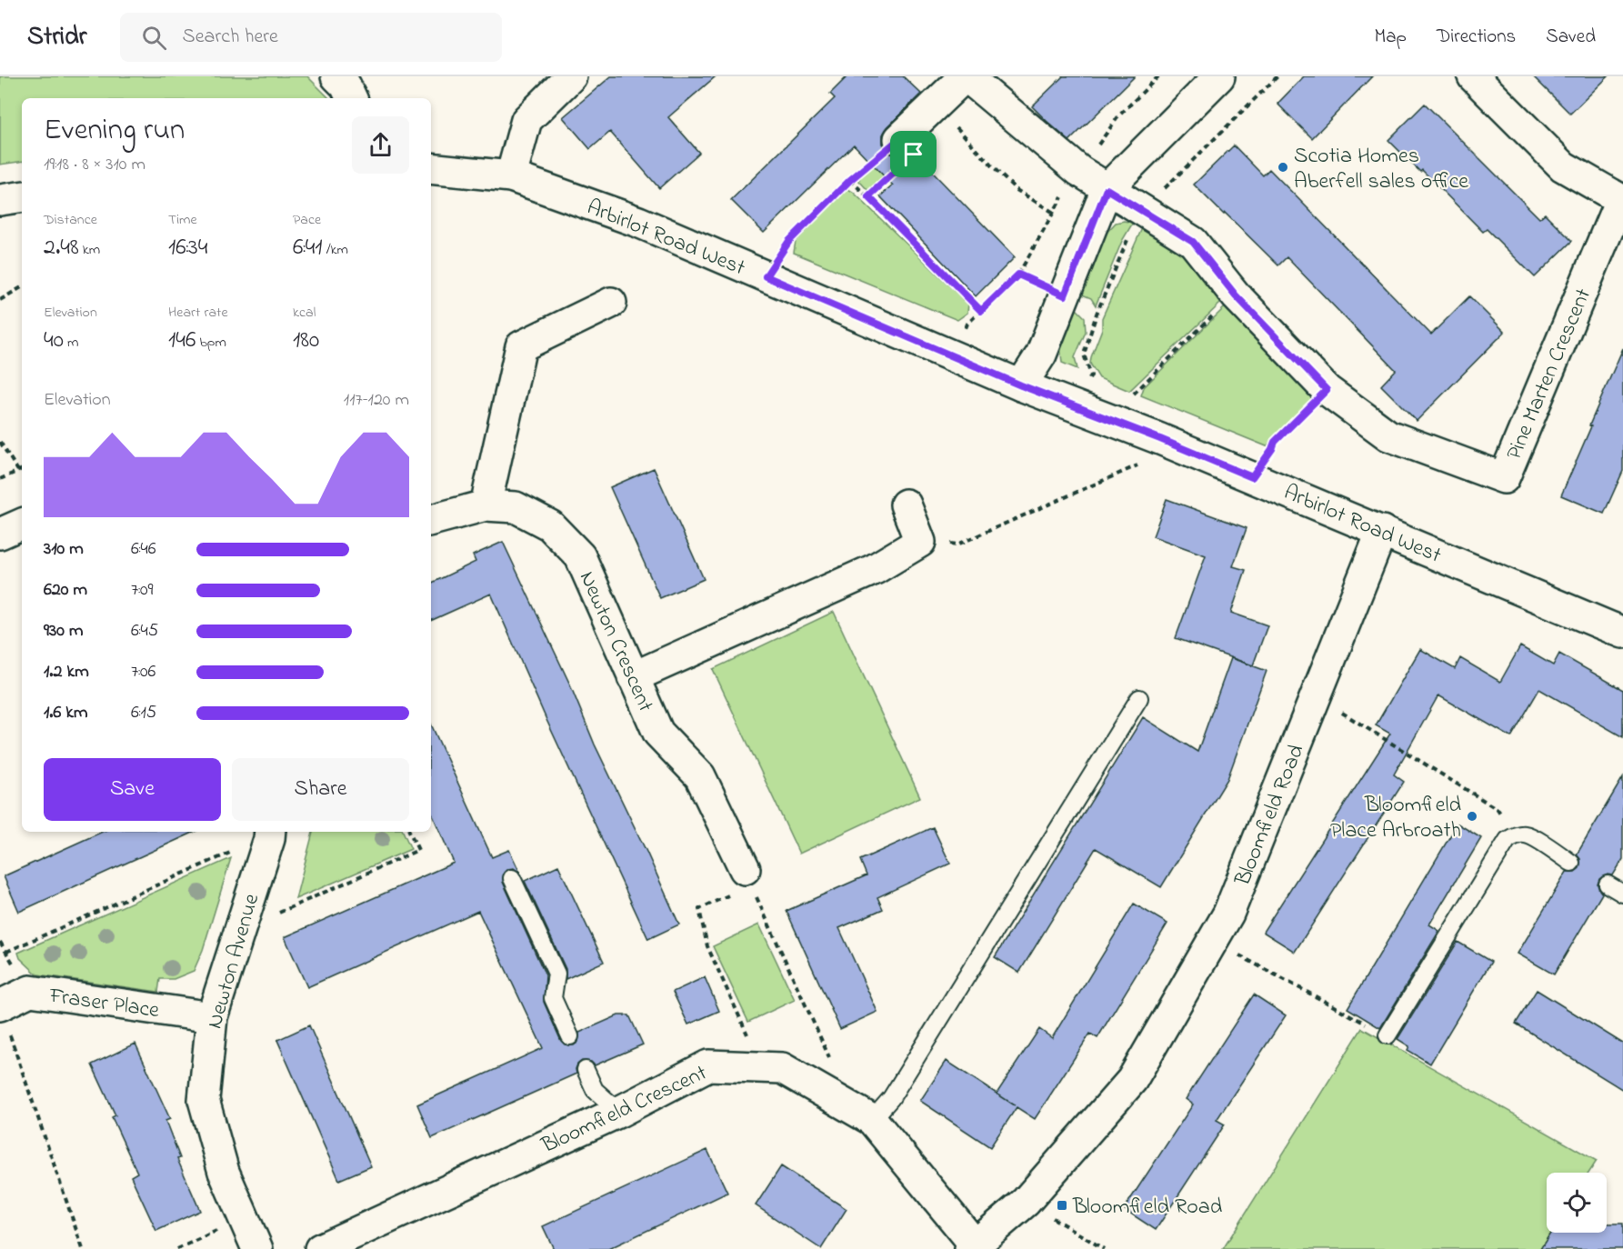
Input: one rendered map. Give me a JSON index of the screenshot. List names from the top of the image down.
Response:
{
  "streets": {
    "street": [
      "Arbirlot Road West",
      "Pine Marten Crescent",
      "Newton Crescent",
      "Bloomfield Road",
      "Newton Avenue",
      "Fraser Place",
      "Bloomfield Crescent"
    ]
  },
  "crossings": [
    ["Arbirlot Road West", "Bloomfield Road"],
    ["Bloomfield Road", "Bloomfield Crescent"],
    ["Newton Avenue", "Fraser Place"]
  ],
  "places": {
    "other": ["Scotia Homes Aberfell sales office", "Bloomfield Place Arbroath"],
    "transit": ["Bloomfield Road"]
  },
  "page": {
    "header": "Stridr",
    "search": "Search here",
    "nav": ["Map", "Directions", "Saved"],
    "heading": ["Evening run", "19:18 · 8 × 310 m"],
    "stats": [
      ["Distance", "2.48 km"],
      ["Time", "16:34"],
      ["Pace", "6:41 /km"],
      ["Elevation", "40 m"],
      ["Heart rate", "146 bpm"],
      ["kcal", "180"]
    ],
    "chart": ["Elevation", "117–120 m"],
    "list": [
      {
        "name": "310 m",
        "note": "6:46"
      },
      {
        "name": "620 m",
        "note": "7:09"
      },
      {
        "name": "930 m",
        "note": "6:45"
      },
      {
        "name": "1.2 km",
        "note": "7:06"
      },
      {
        "name": "1.6 km",
        "note": "6:15"
      }
    ],
    "buttons": ["Save", "Share"]
  }
}
